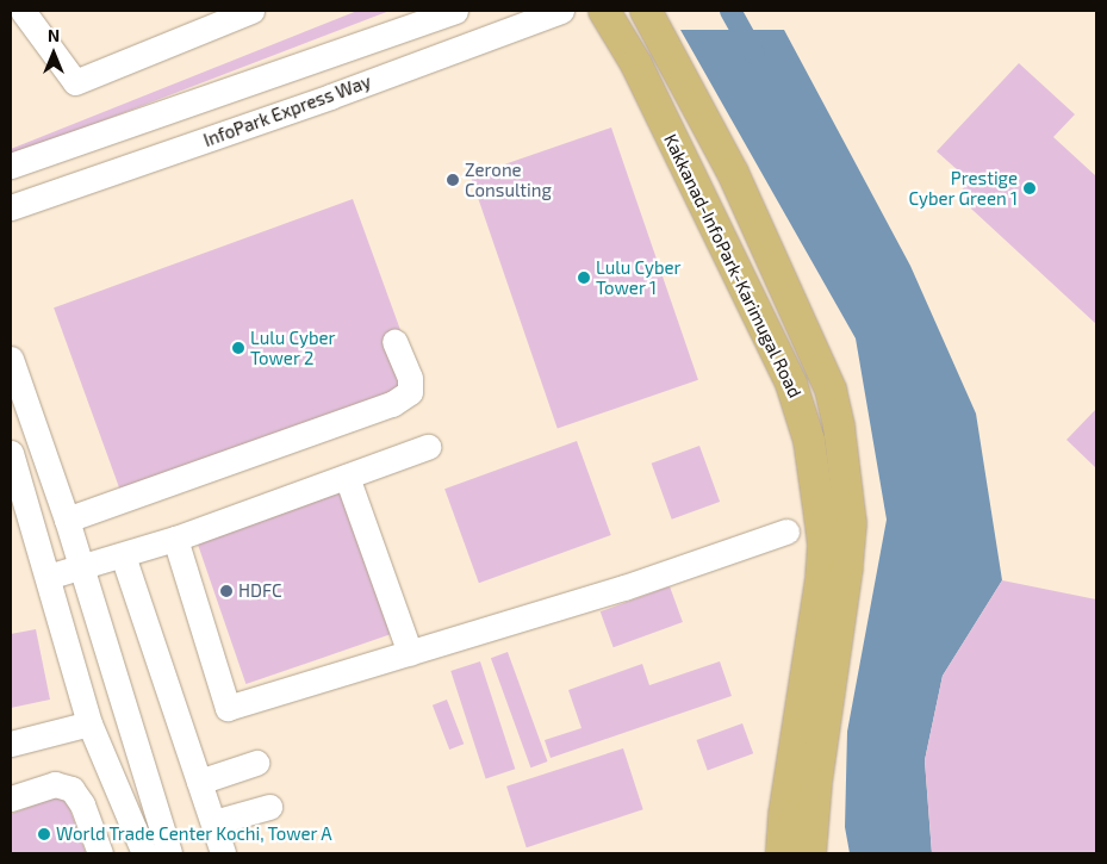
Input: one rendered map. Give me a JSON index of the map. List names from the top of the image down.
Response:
{
  "streets": {
    "main road": ["Kakkanad-InfoPark-Karimugal Road"],
    "street": ["InfoPark Express Way"]
  },
  "places": [
    "Zerone Consulting",
    "Prestige Cyber Green 1",
    "Lulu Cyber Tower 1",
    "Lulu Cyber Tower 2",
    "HDFC",
    "World Trade Center Kochi, Tower A"
  ],
  "north": "top"
}
